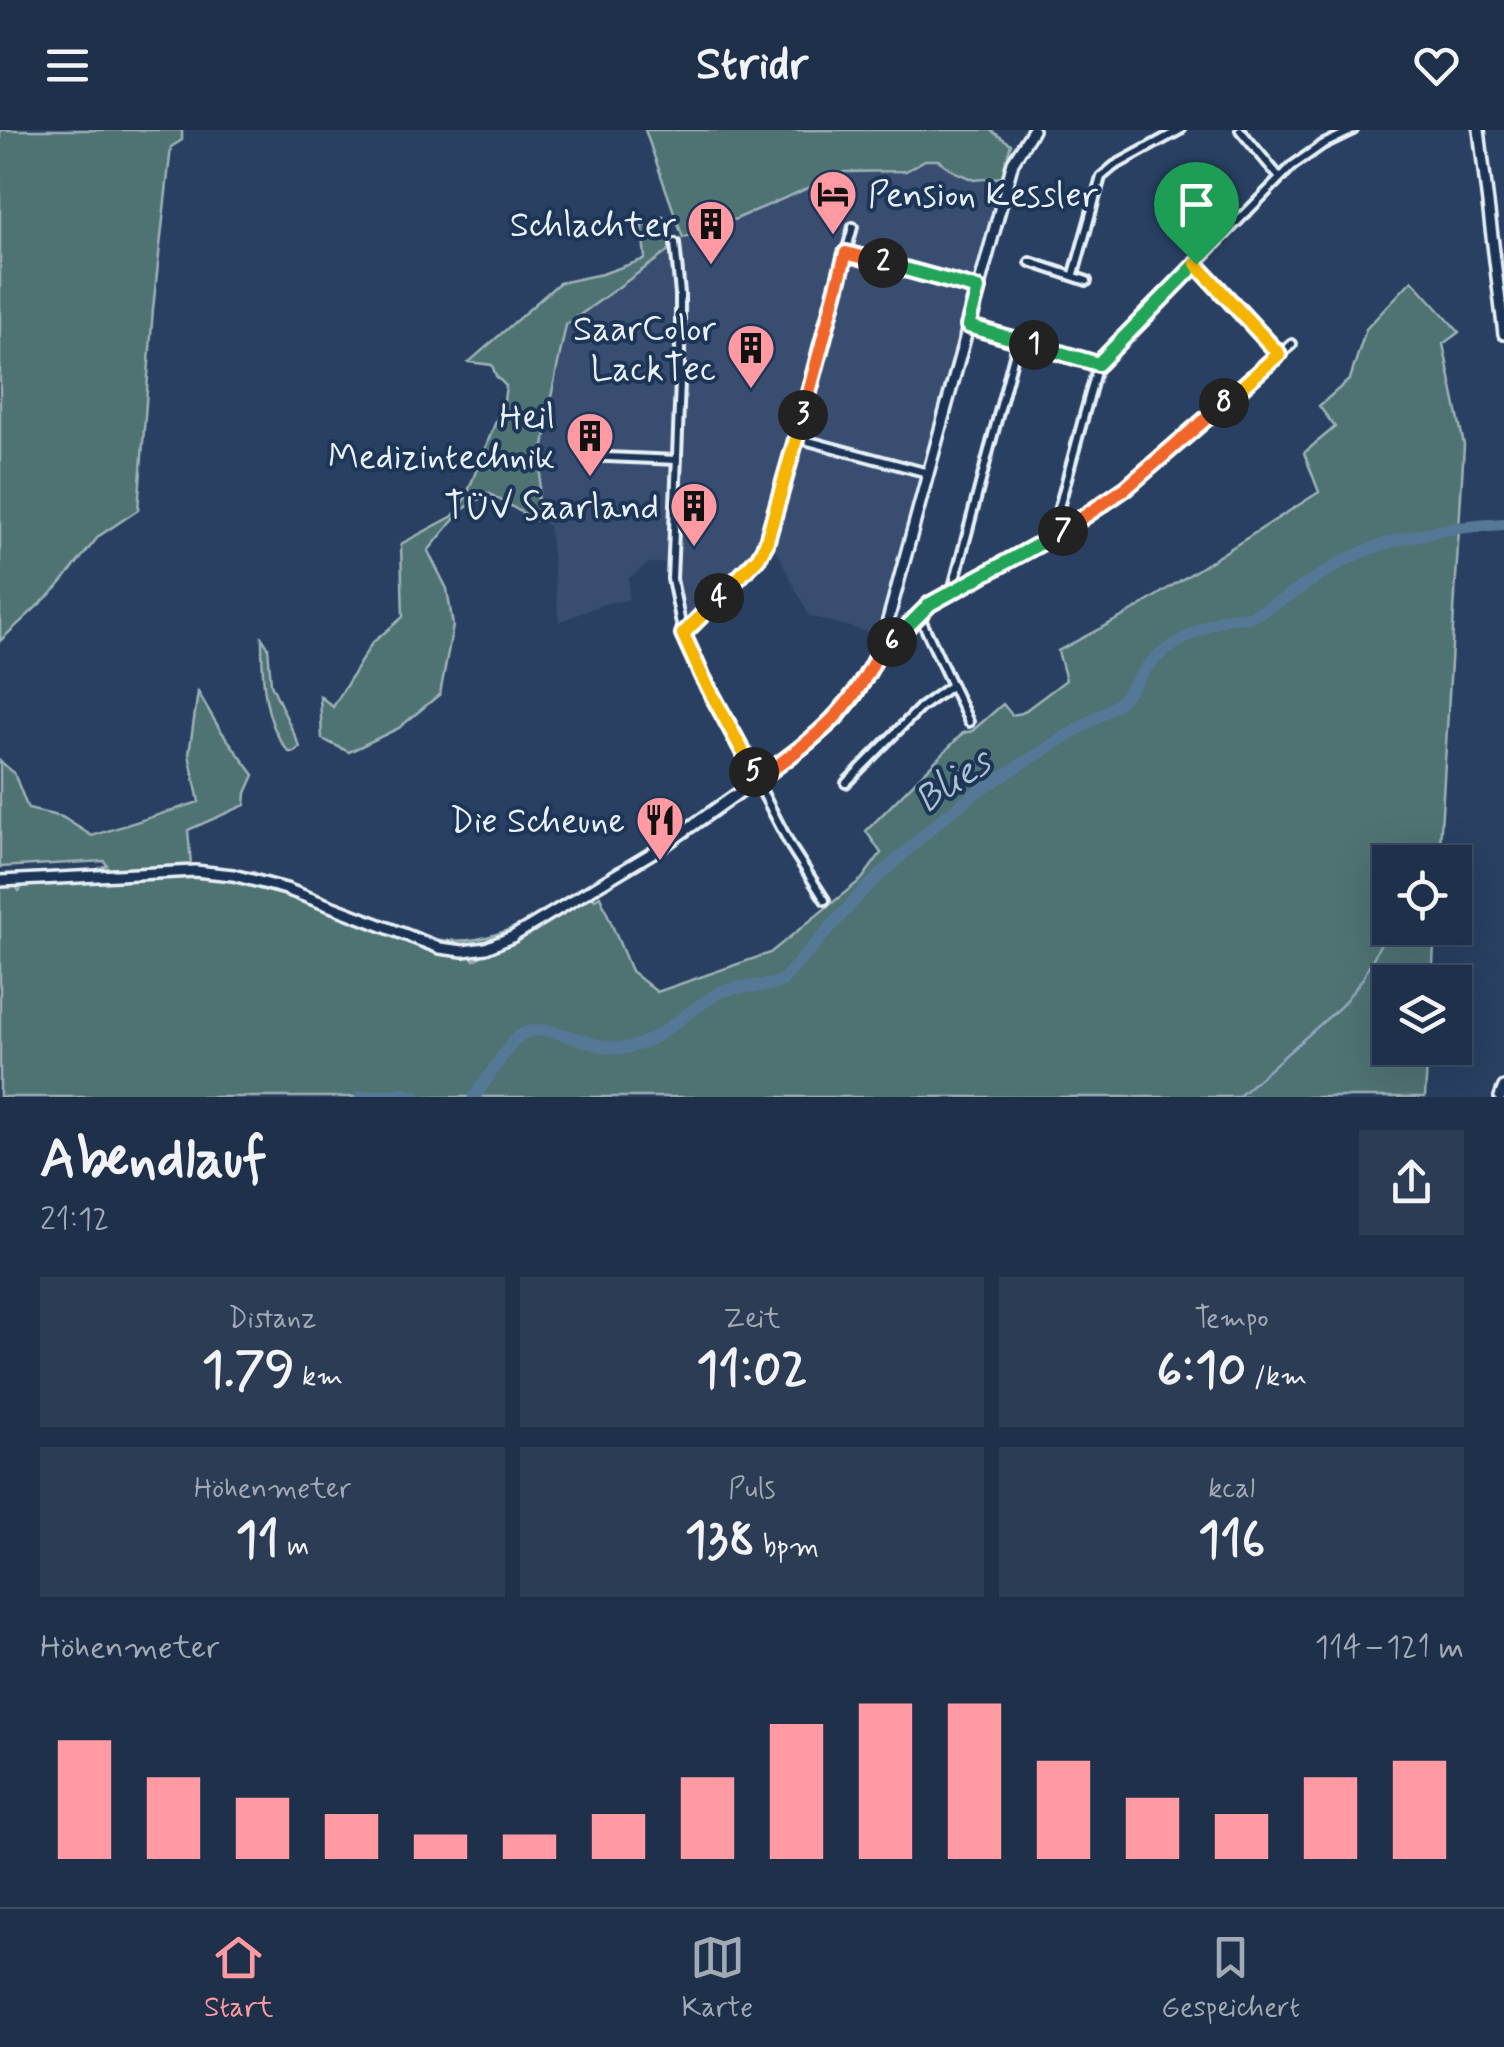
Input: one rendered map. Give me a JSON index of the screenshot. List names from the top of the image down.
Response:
{
  "water": ["Blies"],
  "places": {
    "hotel": ["Pension Kessler"],
    "building": [
      "Schlachter",
      "SaarColor LackTec",
      "Heil Medizintechnik",
      "TÜV Saarland"
    ],
    "restaurant": ["Die Scheune"]
  },
  "page": {
    "header": "Stridr",
    "pins": [
      "2",
      "1",
      "8",
      "3",
      "7",
      "4",
      "6",
      "5"
    ],
    "heading": ["Abendlauf", "21:12"],
    "stats": [
      ["Distanz", "1.79 km"],
      ["Zeit", "11:02"],
      ["Tempo", "6:10 /km"],
      ["Höhenmeter", "11 m"],
      ["Puls", "138 bpm"],
      ["kcal", "116"]
    ],
    "chart": ["Höhenmeter", "114–121 m"],
    "tabs": ["Start", "Karte", "Gespeichert"]
  }
}
